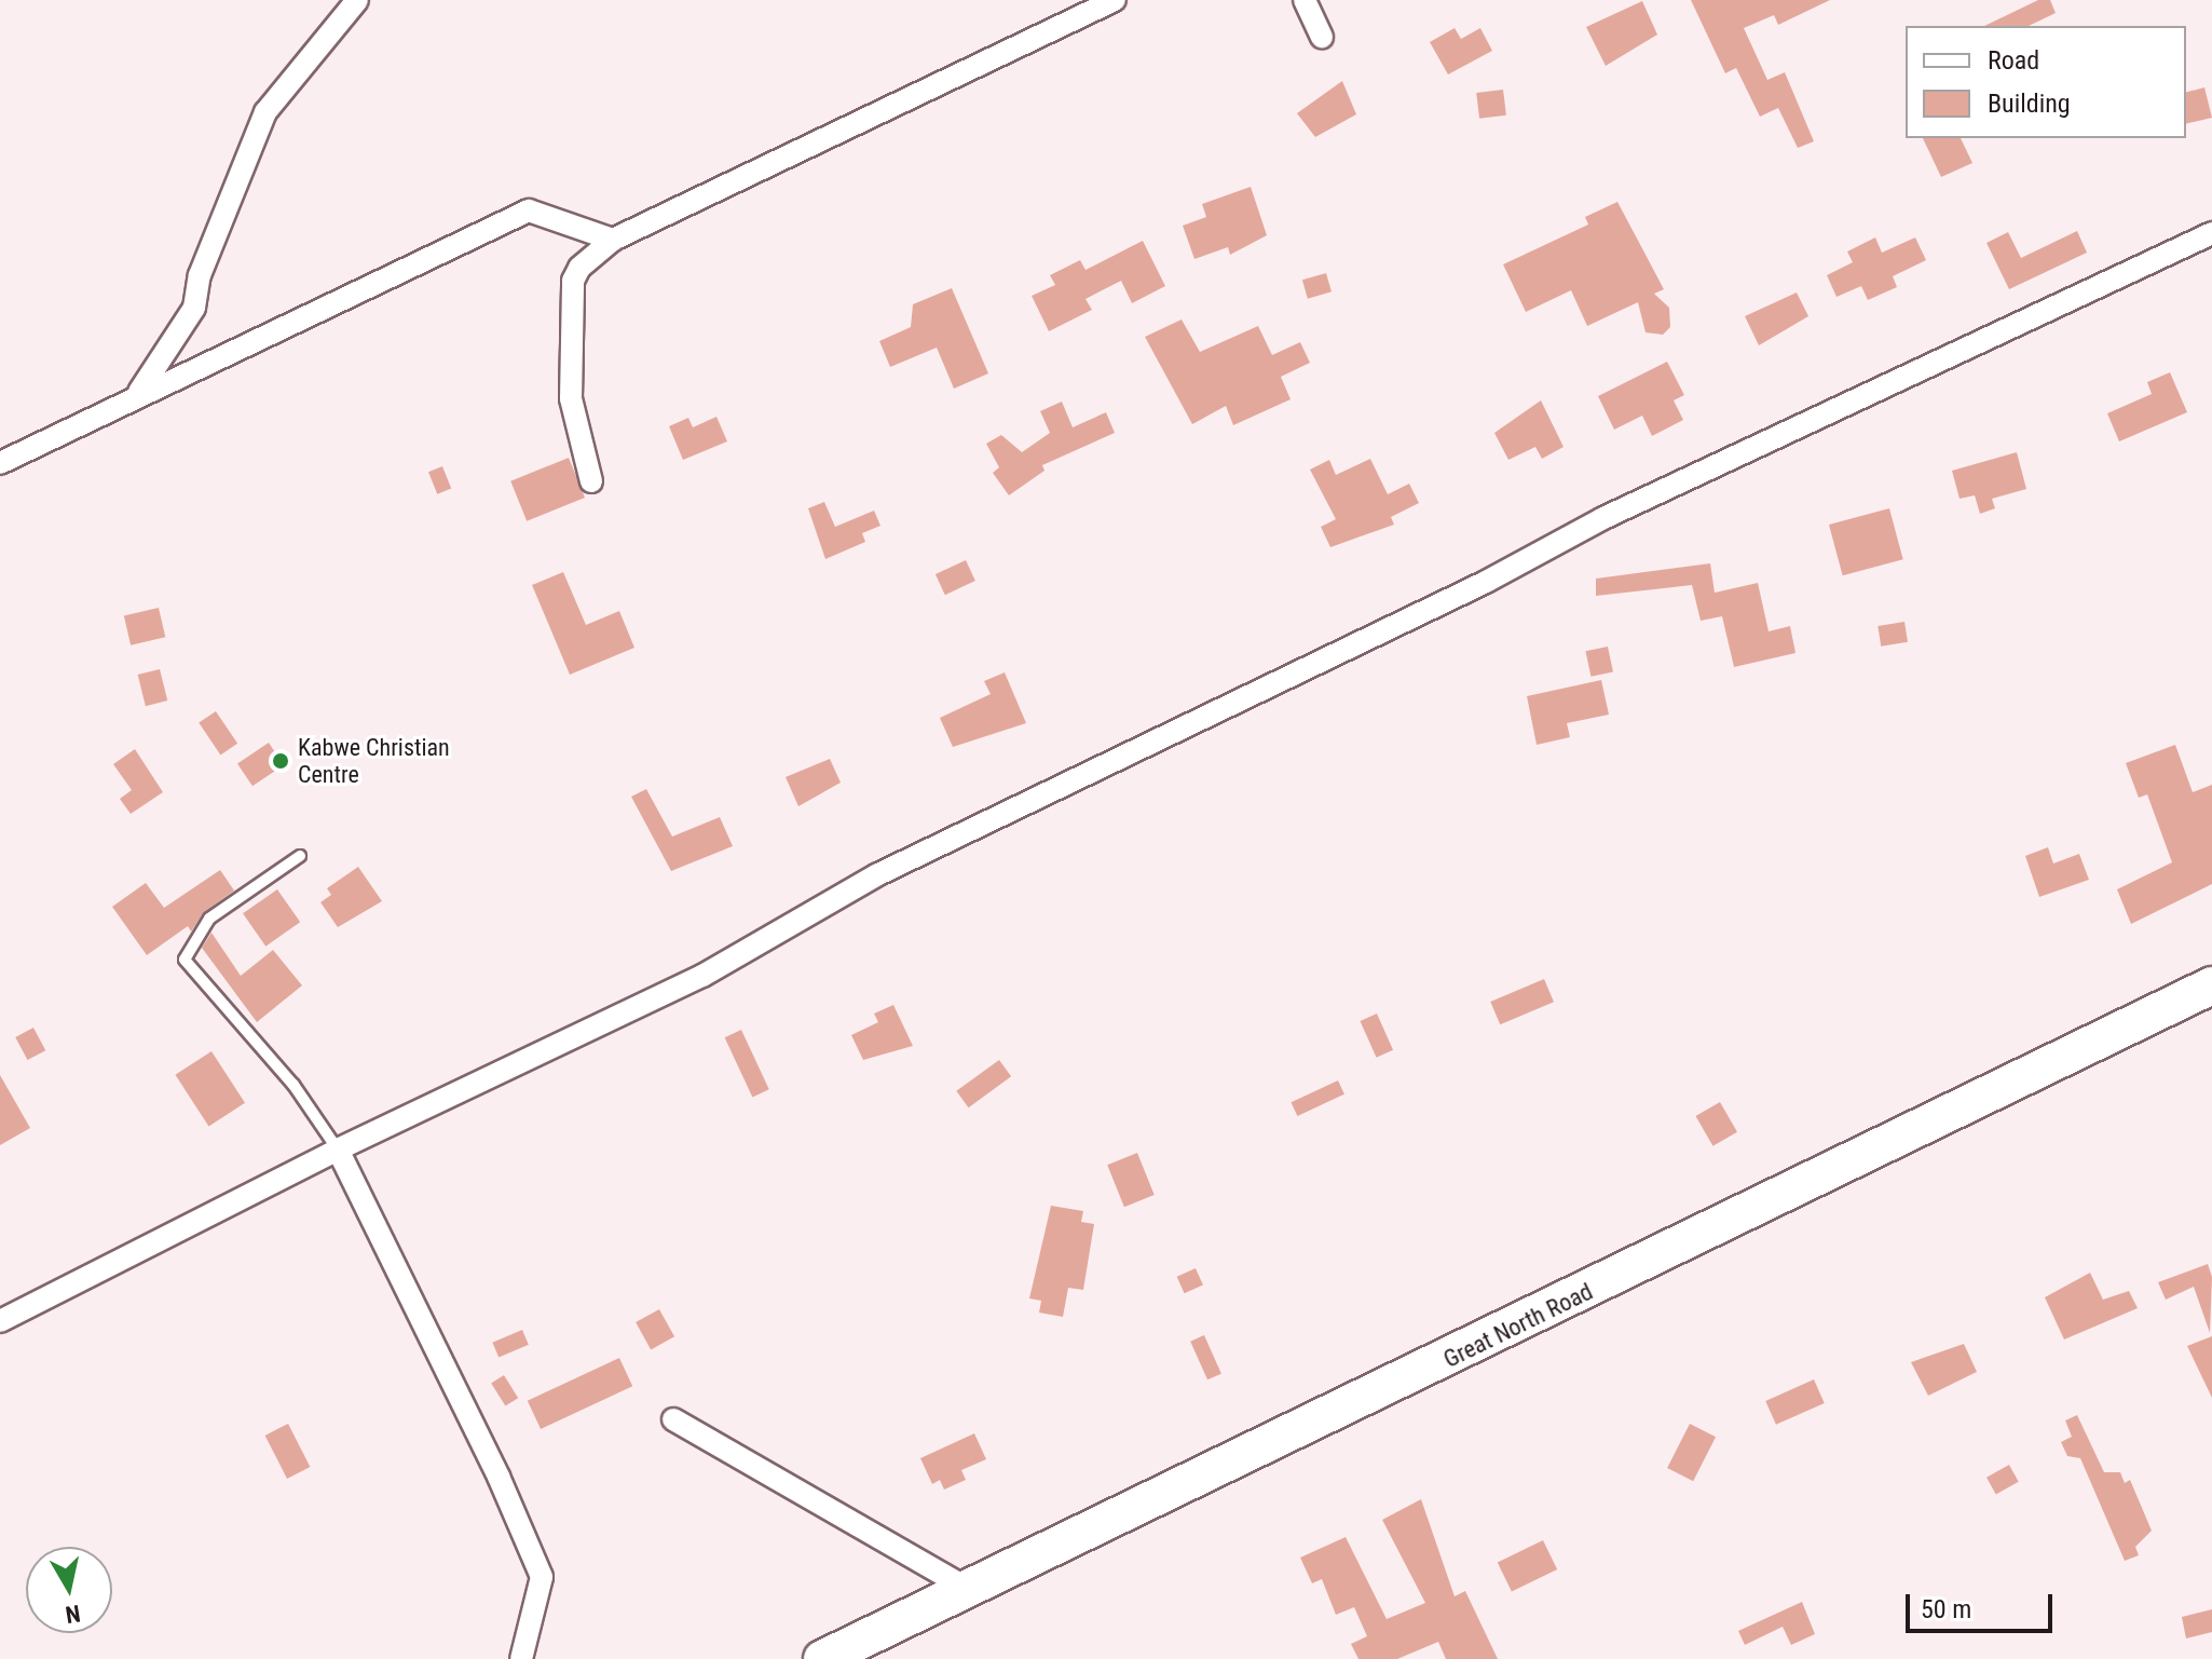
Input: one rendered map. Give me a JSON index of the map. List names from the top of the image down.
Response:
{
  "streets": {
    "highway": ["Great North Road"]
  },
  "places": ["Kabwe Christian Centre"],
  "legend": ["Road", "Building"],
  "scale_bar": "50 m",
  "north": "bottom"
}
